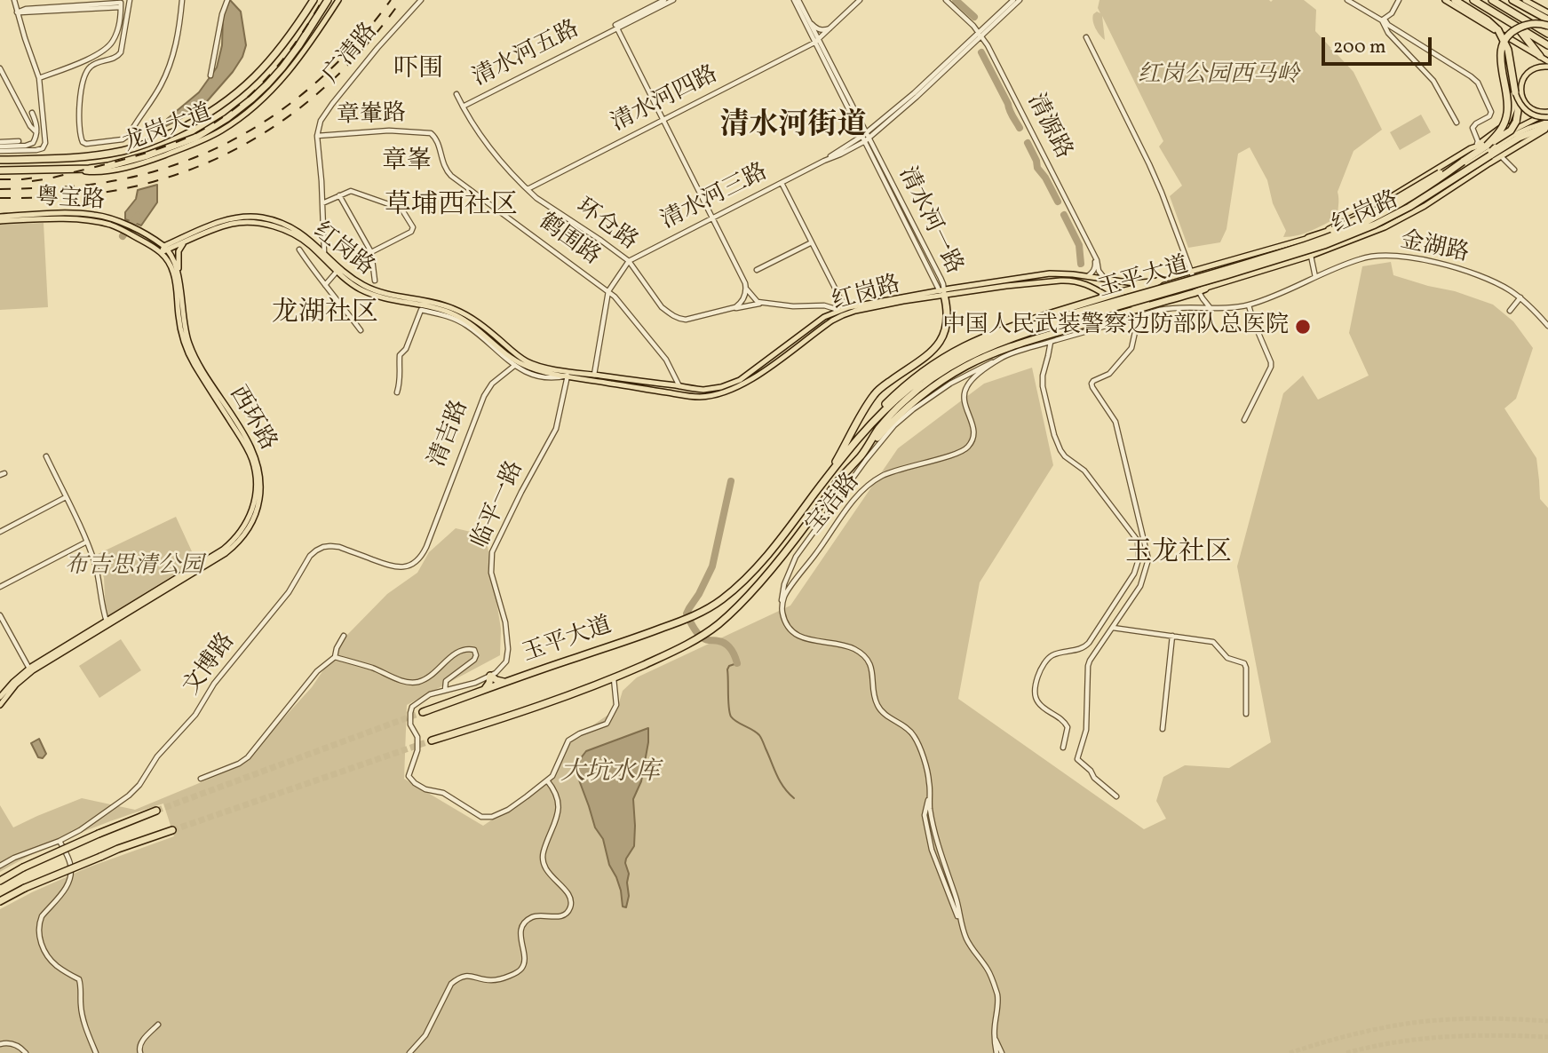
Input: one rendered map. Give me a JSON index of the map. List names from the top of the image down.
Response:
{
  "streets": {
    "highway": ["龙岗大道", "玉平大道"],
    "main road": ["粤宝路", "红岗路", "西环路"],
    "street": [
      "广清路",
      "清水河五路",
      "清水河四路",
      "章輋路",
      "清源路",
      "清水河三路",
      "清水河一路",
      "环仓路",
      "鹤围路",
      "金湖路",
      "清吉路",
      "宝洁路",
      "临平一路",
      "文博路"
    ]
  },
  "crossings": [
    ["广清路", "章輋路"],
    ["清水河五路", "环仓路"],
    ["清水河四路", "清水河一路"],
    ["清水河四路", "环仓路"],
    ["章輋路", "红岗路"],
    ["章輋路", "鹤围路"],
    ["清源路", "清水河三路"],
    ["清源路", "红岗路"],
    ["清水河三路", "红岗路"],
    ["清水河三路", "清水河一路"],
    ["清水河三路", "环仓路"],
    ["清水河三路", "鹤围路"],
    ["粤宝路", "红岗路"],
    ["粤宝路", "西环路"],
    ["红岗路", "清水河一路"],
    ["红岗路", "鹤围路"],
    ["红岗路", "玉平大道"],
    ["红岗路", "西环路"],
    ["红岗路", "临平一路"],
    ["金湖路", "宝洁路"],
    ["清吉路", "文博路"]
  ],
  "districts": [
    "吓围",
    "清水河街道",
    "章峯",
    "草埔西社区",
    "龙湖社区",
    "玉龙社区"
  ],
  "water": ["大坑水库"],
  "parks": ["红岗公园西马岭", "布吉思清公园"],
  "places": ["中国人民武装警察边防部队总医院"],
  "scale_bar": "200 m"
}
